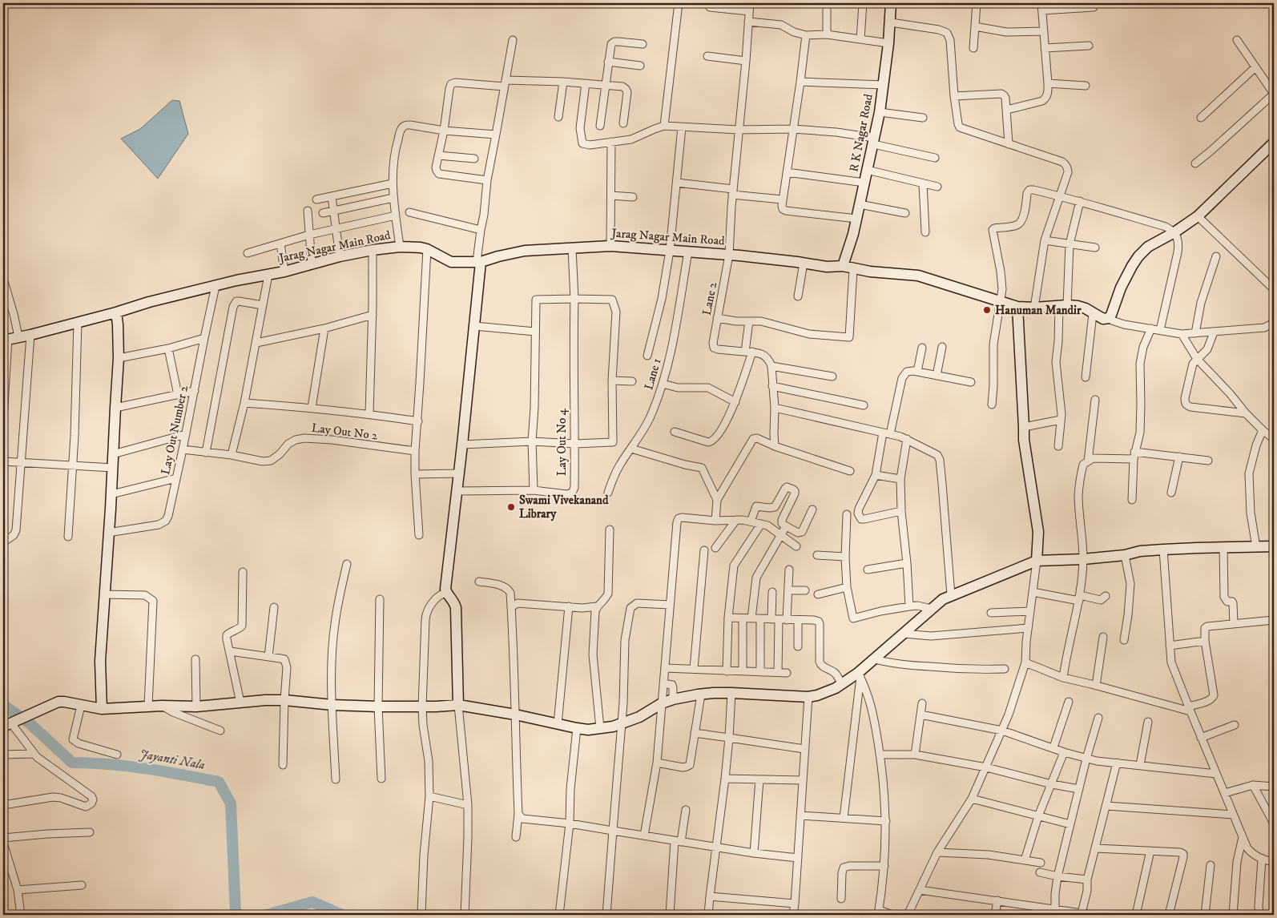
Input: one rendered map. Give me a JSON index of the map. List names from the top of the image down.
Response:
{
  "streets": {
    "main road": ["R K Nagar Road", "Jarag Nagar Main Road"],
    "street": [
      "Lane 2",
      "Lane 1",
      "Lay Out Number 2",
      "Lay Out No 2",
      "Lay Out No 4"
    ]
  },
  "crossings": [
    ["R K Nagar Road", "Jarag Nagar Main Road"],
    ["Jarag Nagar Main Road", "Lane 2"],
    ["Jarag Nagar Main Road", "Lane 1"],
    ["Jarag Nagar Main Road", "Lay Out Number 2"],
    ["Jarag Nagar Main Road", "Lay Out No 4"]
  ],
  "water": ["Jayanti Nala"],
  "places": ["Hanuman Mandir", "Swami Vivekanand Library"]
}
